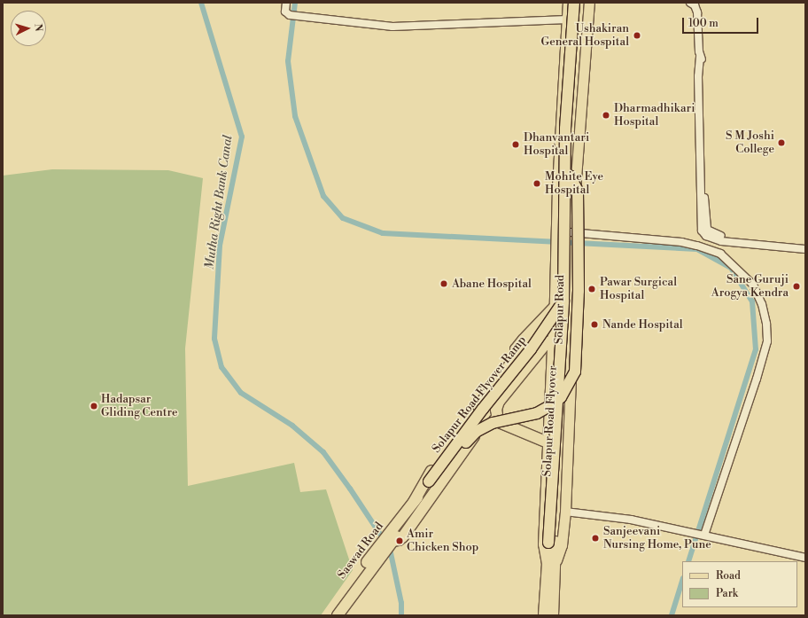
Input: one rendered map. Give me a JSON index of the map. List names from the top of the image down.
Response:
{
  "streets": {
    "highway": [
      "Solapur Road",
      "Solapur Road Flyover Ramp",
      "Solapur Road Flyover",
      "Saswad Road"
    ]
  },
  "crossings": [
    ["Solapur Road", "Solapur Road Flyover Ramp"],
    ["Solapur Road", "Solapur Road Flyover"],
    ["Solapur Road Flyover Ramp", "Solapur Road Flyover"],
    ["Solapur Road Flyover Ramp", "Saswad Road"]
  ],
  "water": ["Mutha Right Bank Canal"],
  "places": [
    "Ushakiran General Hospital",
    "Dharmadhikari Hospital",
    "S M Joshi College",
    "Dhanvantari Hospital",
    "Mohite Eye Hospital",
    "Abane Hospital",
    "Sane Guruji Arogya Kendra",
    "Pawar Surgical Hospital",
    "Nande Hospital",
    "Hadapsar Gliding Centre",
    "Sanjeevani Nursing Home, Pune",
    "Amir Chicken Shop"
  ],
  "legend": ["Road", "Park"],
  "scale_bar": "100 m",
  "north": "right"
}
